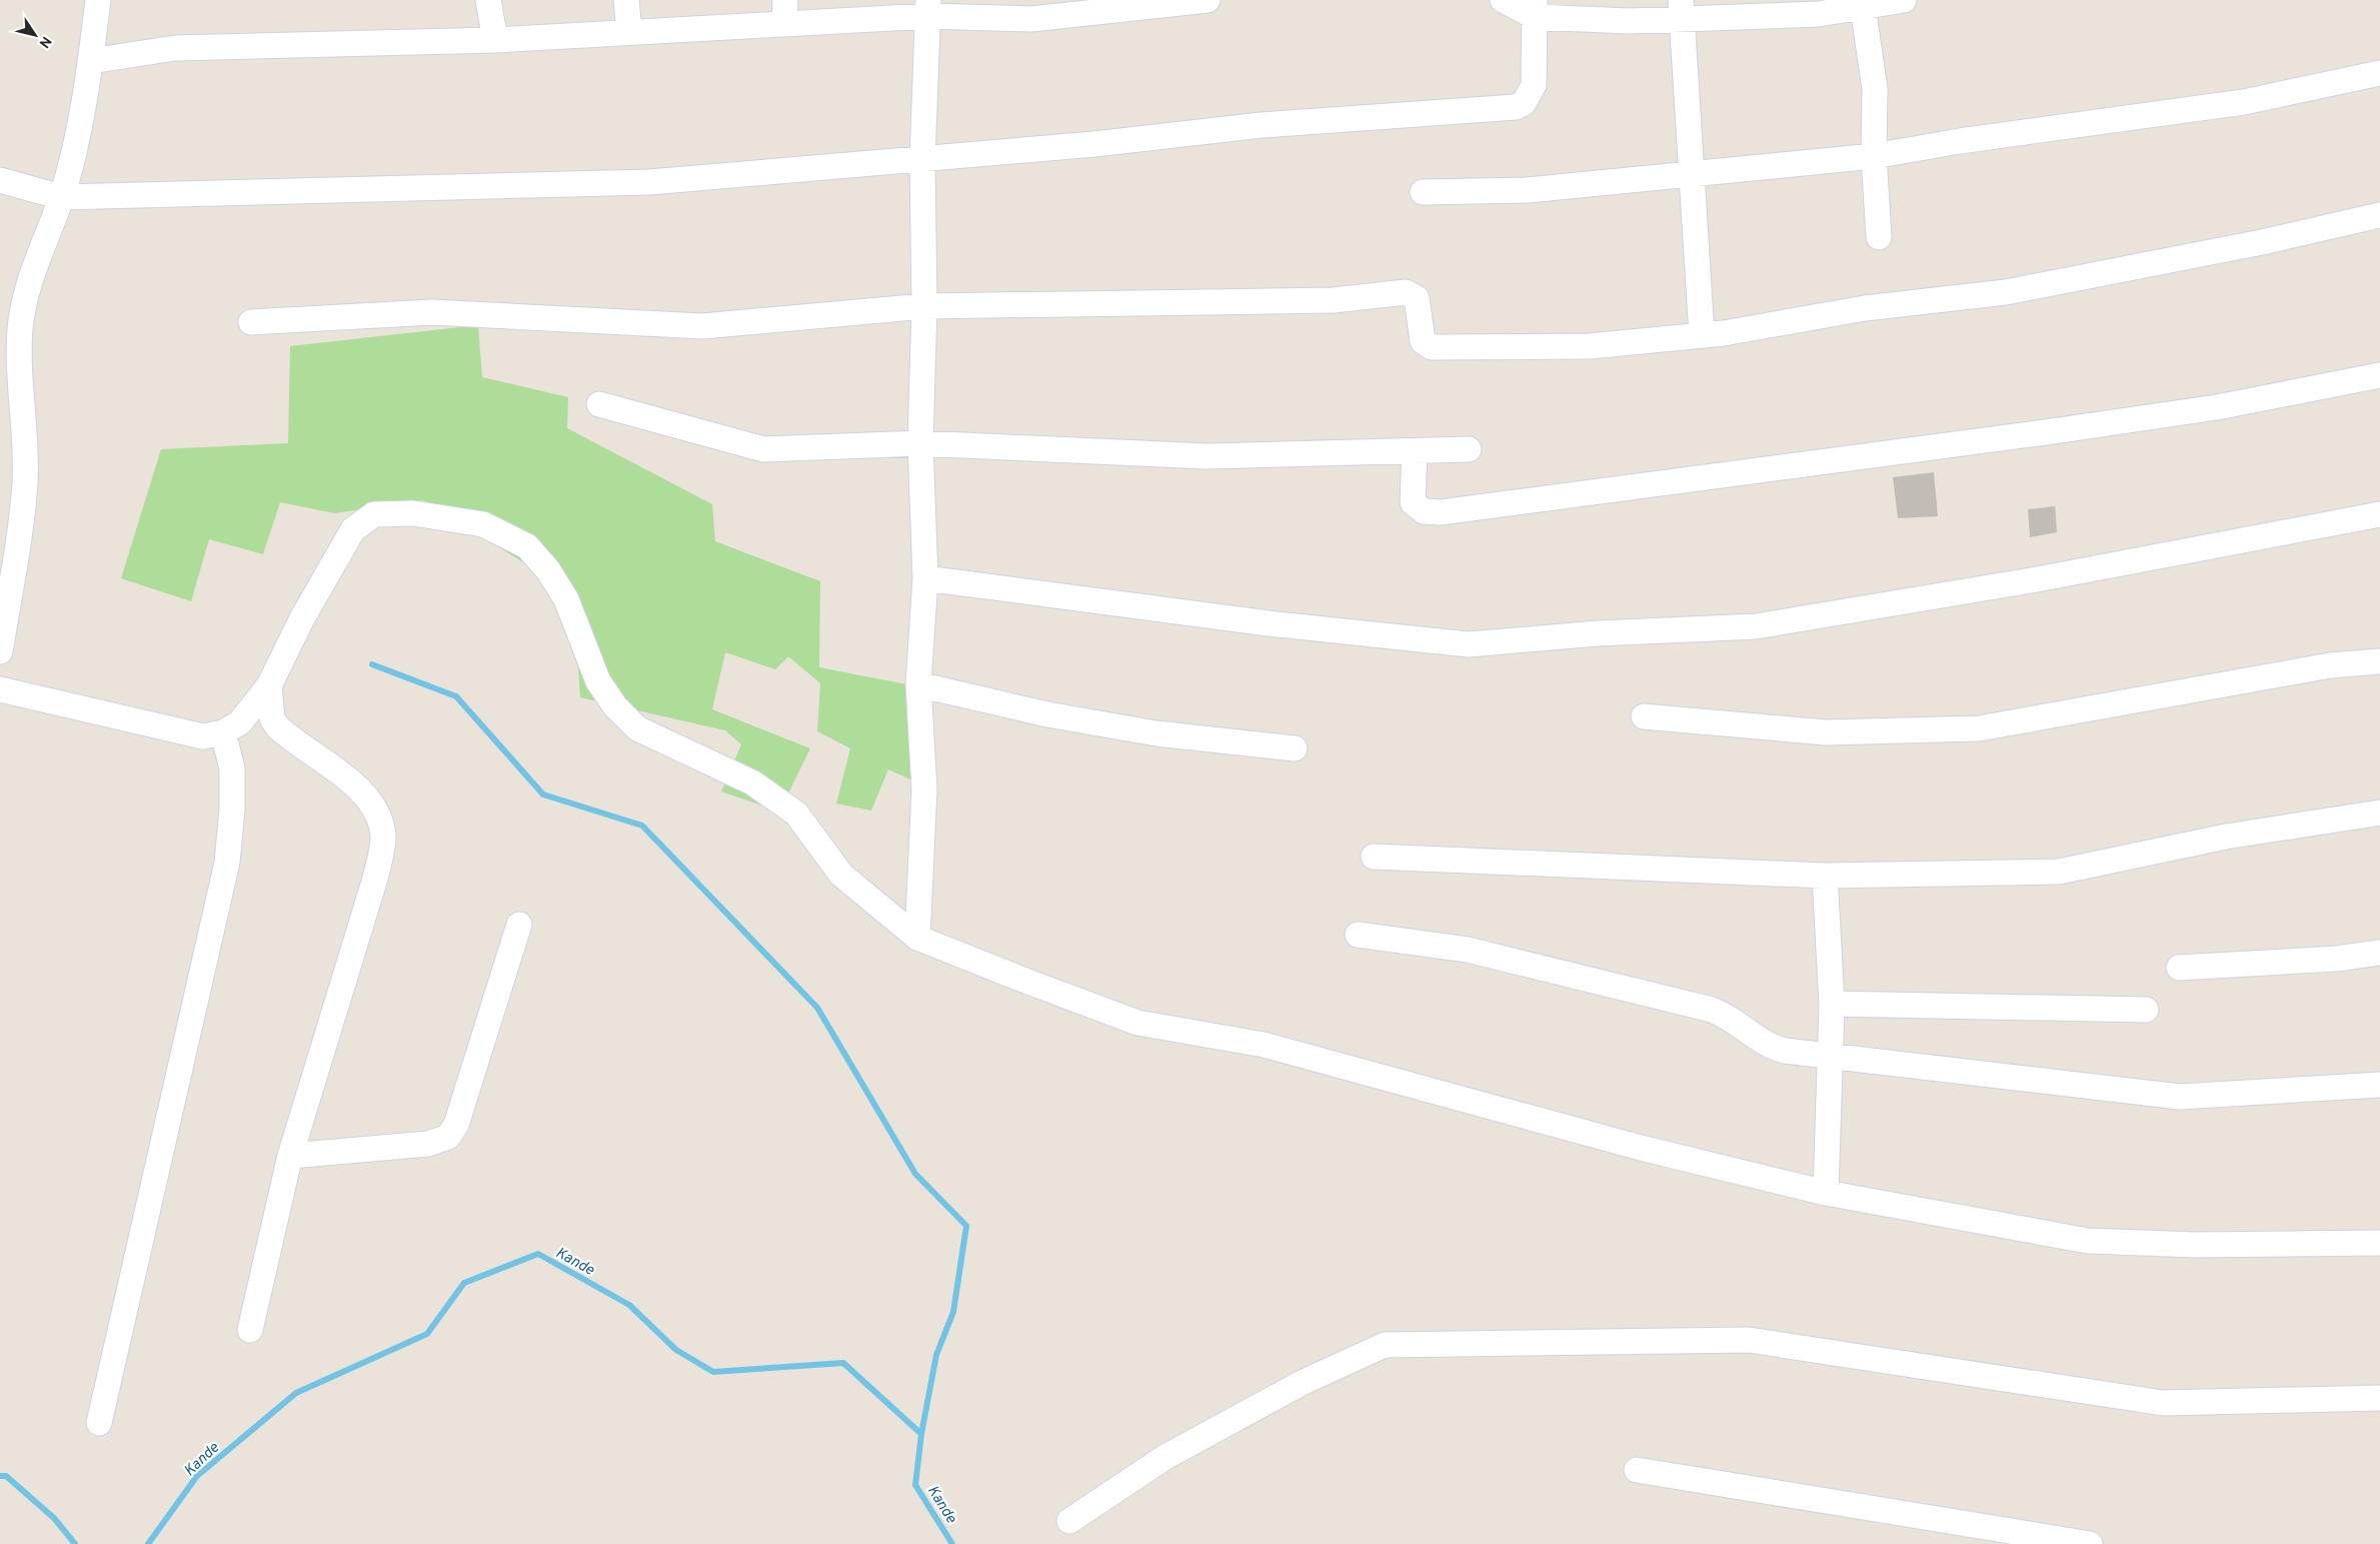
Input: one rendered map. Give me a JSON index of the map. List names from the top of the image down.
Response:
{
  "water": ["Kande"],
  "north": "bottom right"
}
